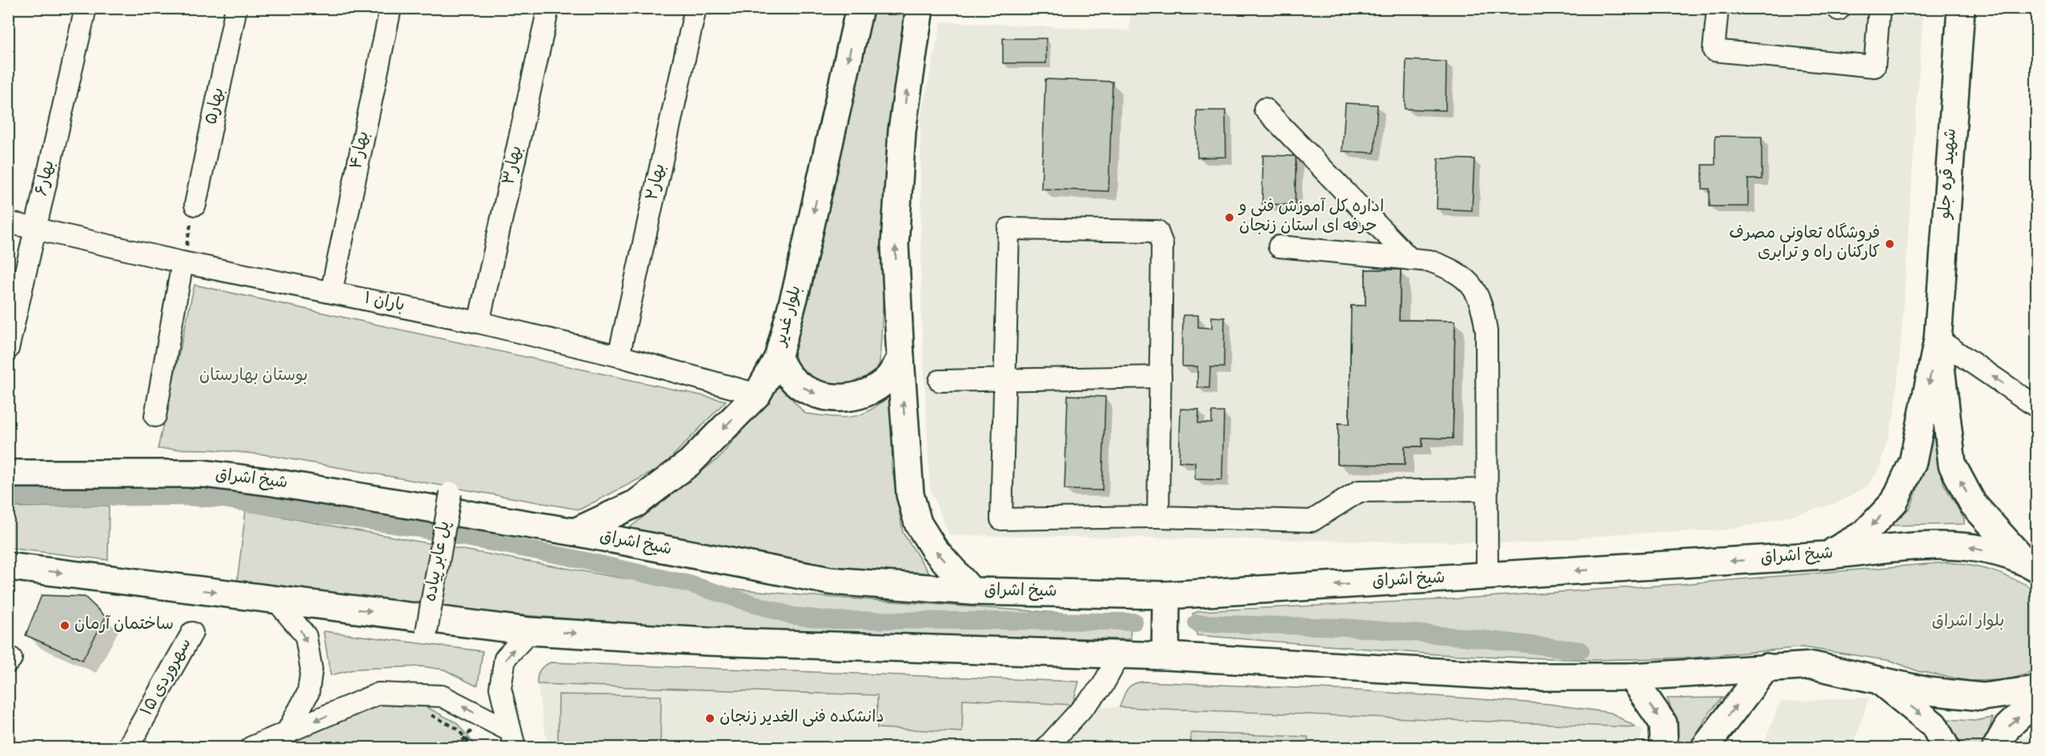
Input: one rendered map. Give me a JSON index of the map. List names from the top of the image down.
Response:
{
  "streets": {
    "main road": ["شهید قره جلو", "بلوار غدیر", "شیخ اشراق"],
    "street": [
      "بهار۵",
      "بهار۴",
      "بهار۳",
      "بهار۶",
      "بهار۲",
      "باران ۱",
      "پل عابر پیاده",
      "سهروردی ۱۵"
    ]
  },
  "crossings": [
    ["بهار۴", "باران ۱"],
    ["بهار۳", "باران ۱"],
    ["بهار۶", "باران ۱"],
    ["بهار۲", "باران ۱"],
    ["باران ۱", "بلوار غدیر"],
    ["بلوار غدیر", "شیخ اشراق"]
  ],
  "parks": ["بوستان بهارستان", "بلوار اشراق"],
  "places": [
    "اداره کل آموزش فنی و حرفه ای استان زنجان",
    "فروشگاه تعاونی مصرف کارکنان راه و ترابری",
    "ساختمان آرمان",
    "دانشکده فنی الغدیر زنجان"
  ]
}
